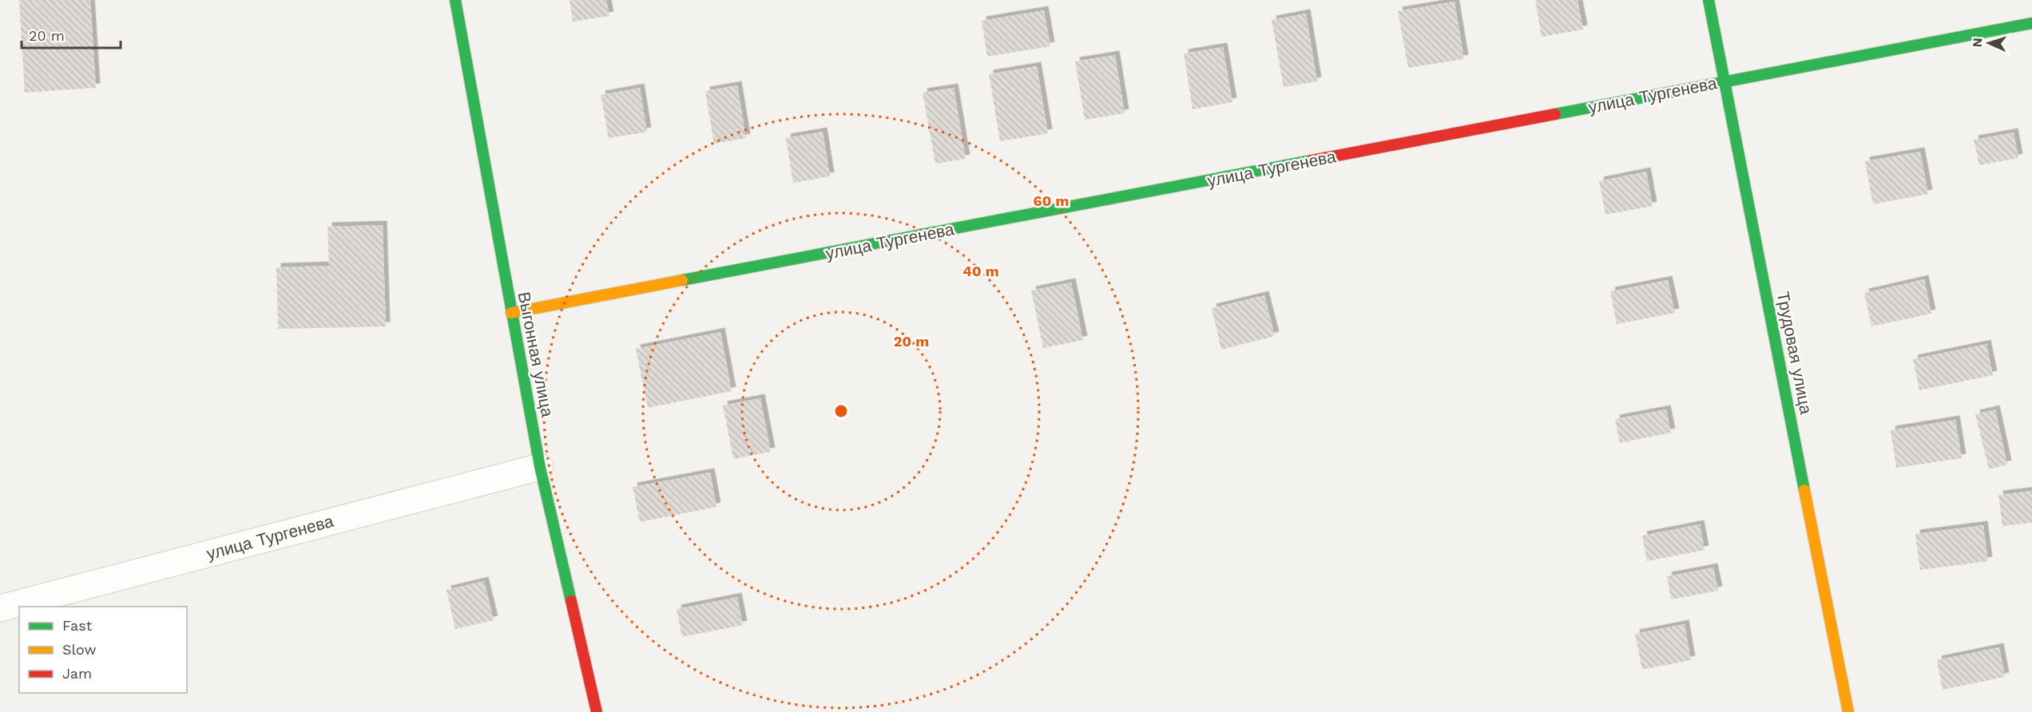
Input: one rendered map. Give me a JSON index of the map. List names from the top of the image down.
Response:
{
  "streets": {
    "street": ["улица Тургенева", "Трудовая улица", "Выгонная улица"]
  },
  "crossings": [
    ["улица Тургенева", "Трудовая улица"],
    ["улица Тургенева", "Выгонная улица"]
  ],
  "legend": ["Fast", "Slow", "Jam"],
  "scale_bar": "20 m",
  "north": "left",
  "rings": ["60 m", "40 m", "20 m"]
}
